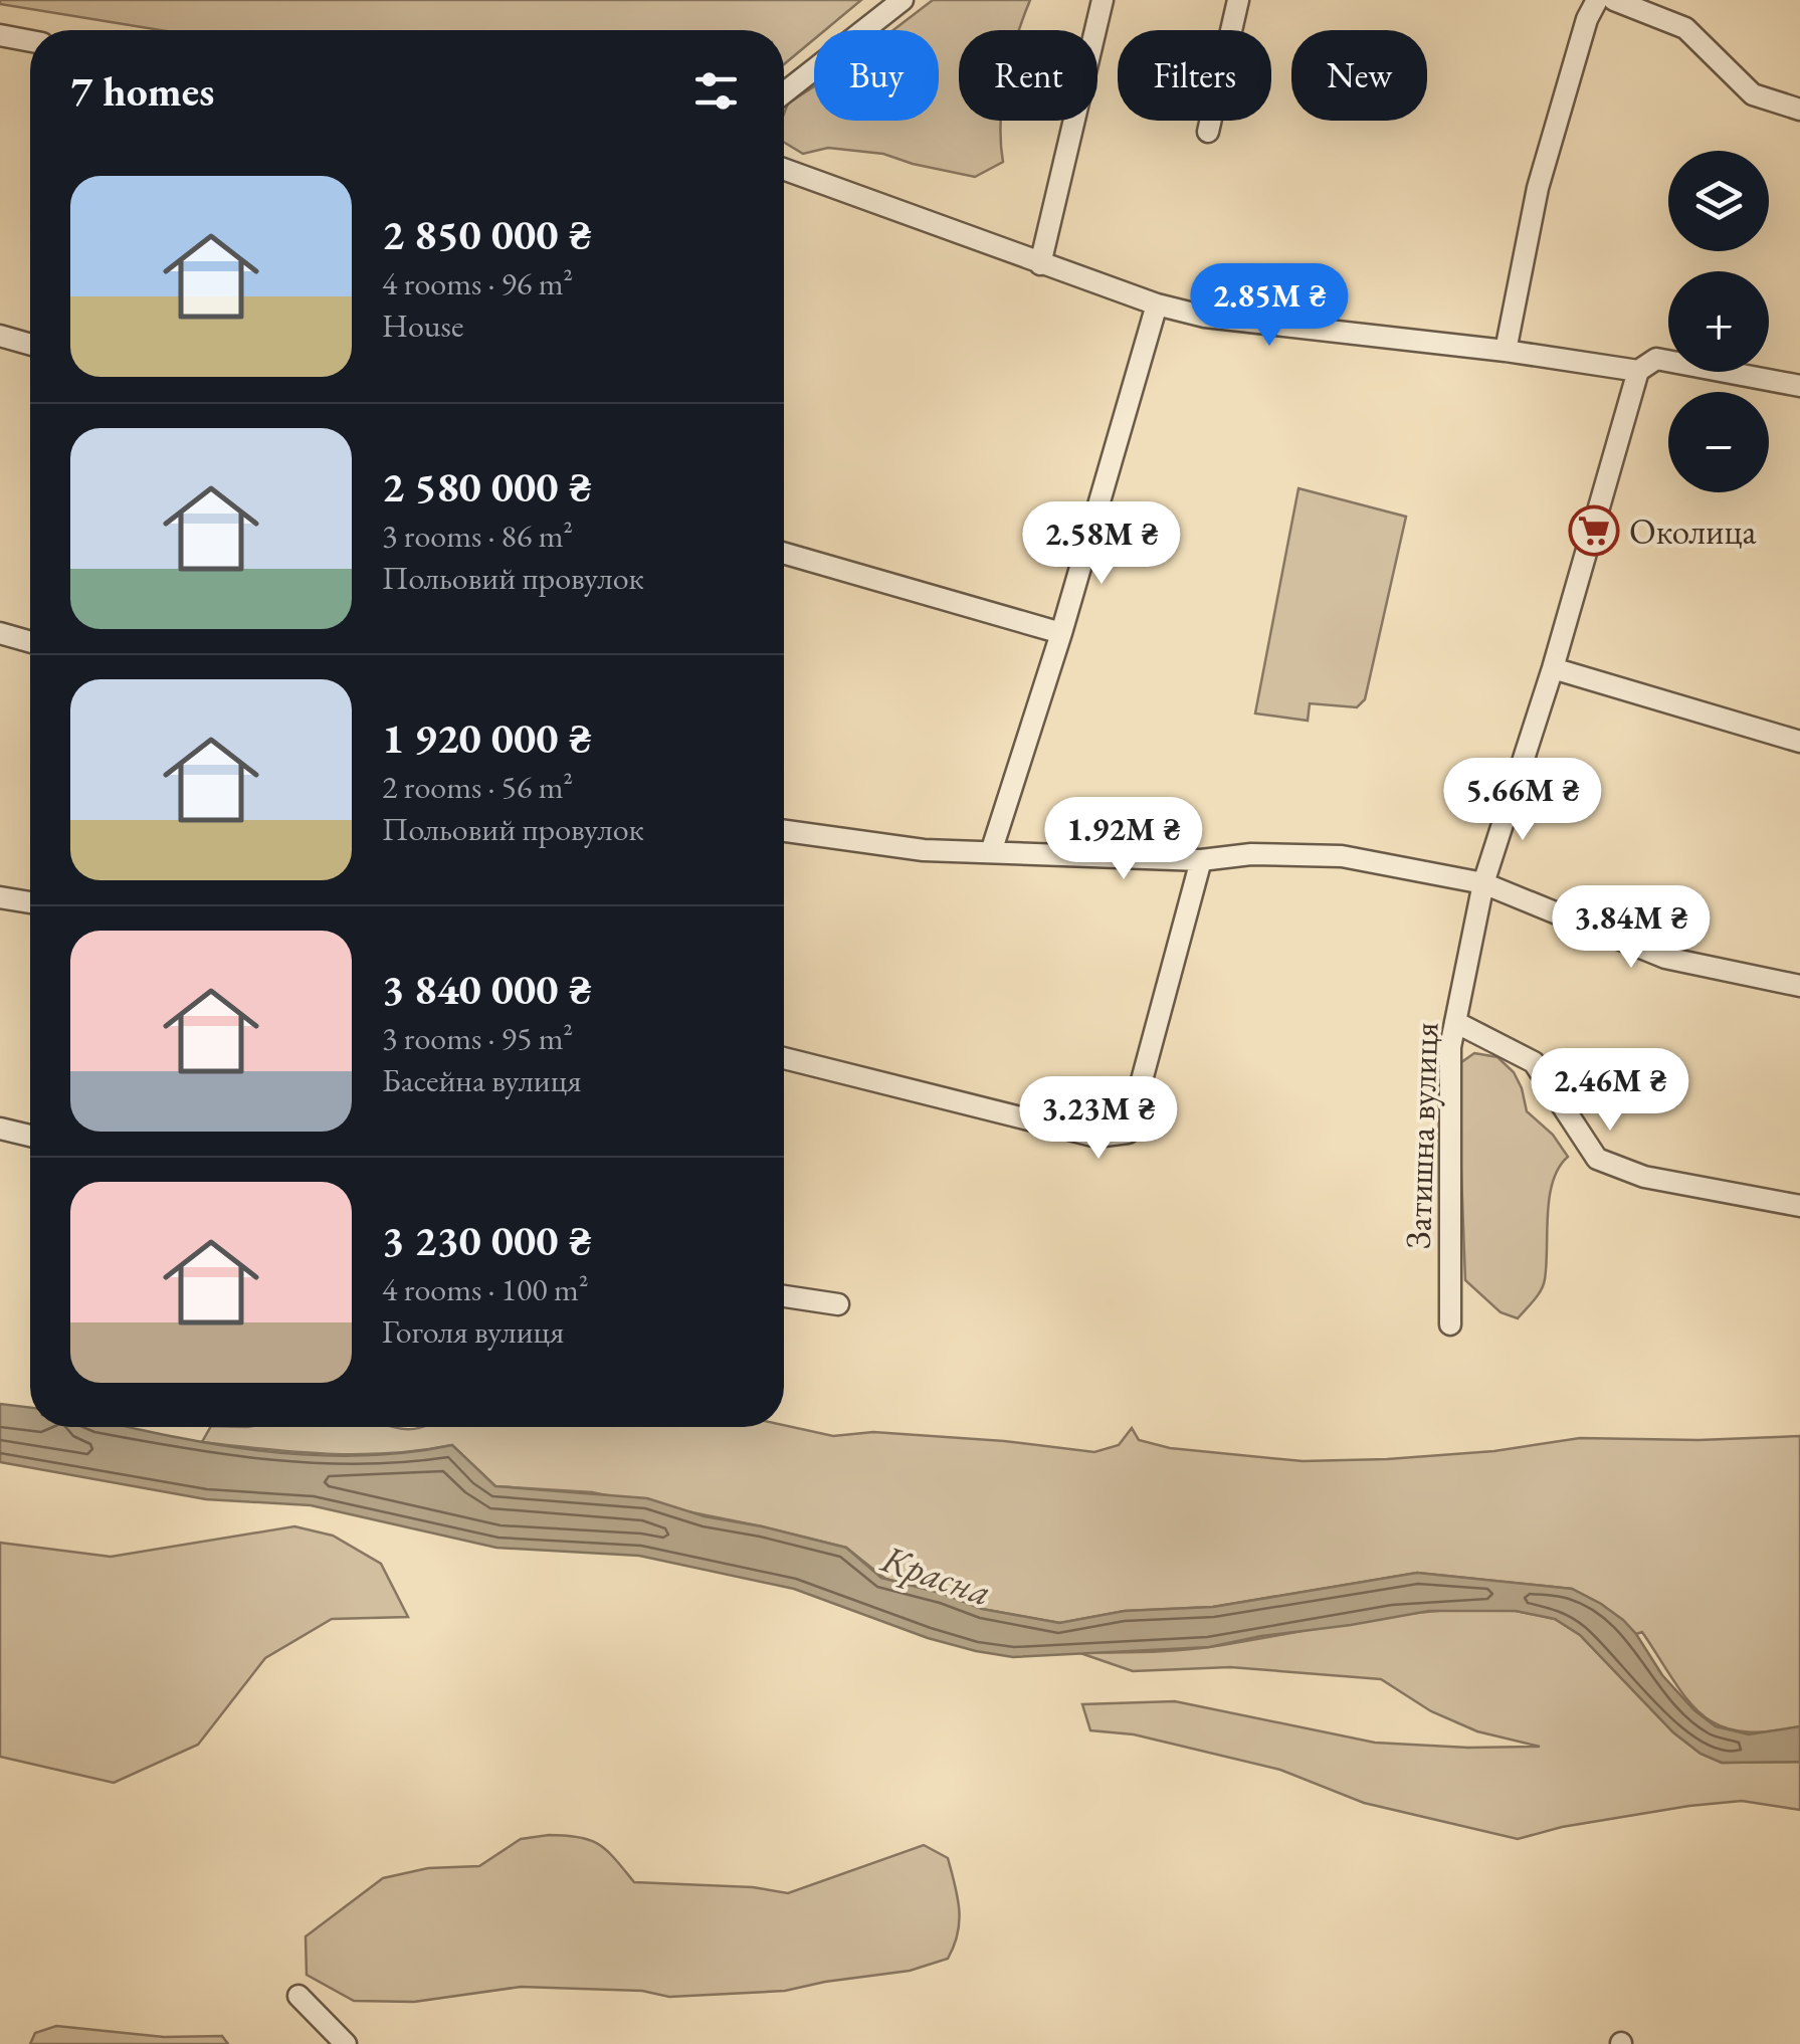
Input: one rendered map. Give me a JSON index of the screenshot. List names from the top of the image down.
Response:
{
  "streets": {
    "street": ["Затишна вулиця"]
  },
  "water": ["Красна"],
  "places": {
    "supermarket": ["Околица"]
  },
  "page": {
    "chip": [
      "Buy",
      "Rent",
      "Filters",
      "New"
    ],
    "heading": "7 homes",
    "map_buttons": ["+", "−"],
    "list": [
      {
        "name": "2 850 000 ₴",
        "note": "4 rooms · 96 m² · House"
      },
      {
        "name": "2 580 000 ₴",
        "note": "3 rooms · 86 m² · Польовий провулок"
      },
      {
        "name": "1 920 000 ₴",
        "note": "2 rooms · 56 m² · Польовий провулок"
      },
      {
        "name": "3 840 000 ₴",
        "note": "3 rooms · 95 m² · Басейна вулиця"
      },
      {
        "name": "3 230 000 ₴",
        "note": "4 rooms · 100 m² · Гоголя вулиця"
      }
    ],
    "price": [
      "2.85M ₴",
      "2.58M ₴",
      "5.66M ₴",
      "1.92M ₴",
      "3.84M ₴",
      "2.46M ₴",
      "3.23M ₴"
    ]
  }
}
